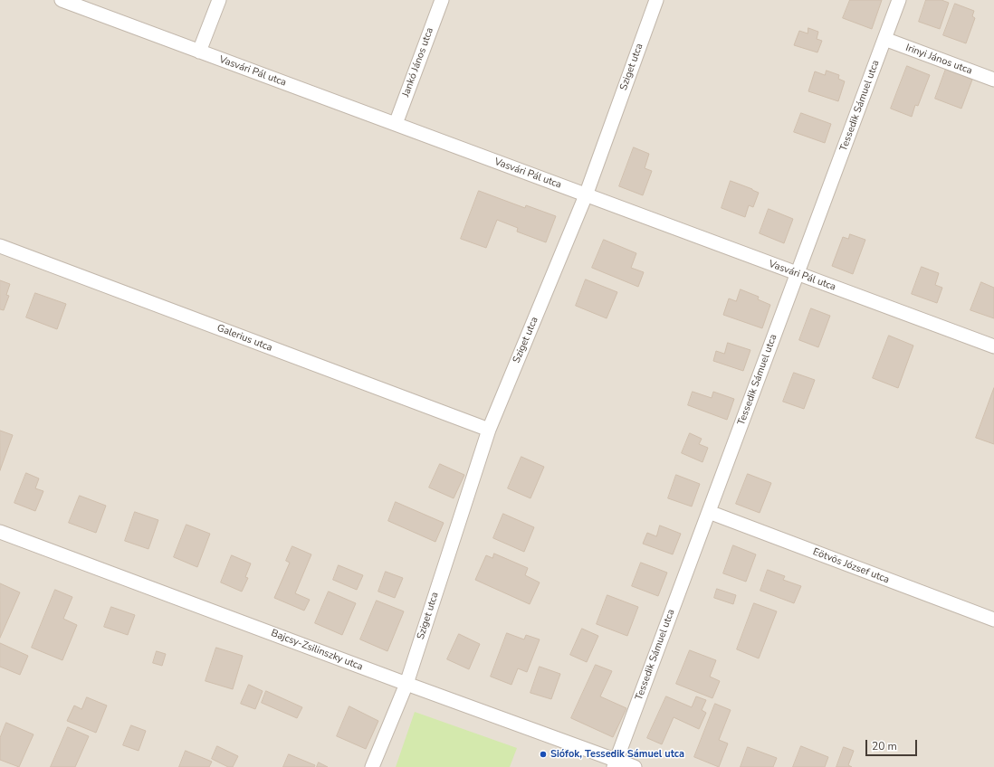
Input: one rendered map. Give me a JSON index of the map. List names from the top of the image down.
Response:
{
  "streets": {
    "street": [
      "Irinyi János utca",
      "Jankó János utca",
      "Sziget utca",
      "Vasvári Pál utca",
      "Tessedik Sámuel utca",
      "Galerius utca",
      "Eötvös József utca",
      "Bajcsy-Zsilinszky utca"
    ]
  },
  "crossings": [
    ["Irinyi János utca", "Tessedik Sámuel utca"],
    ["Jankó János utca", "Vasvári Pál utca"],
    ["Sziget utca", "Vasvári Pál utca"],
    ["Sziget utca", "Galerius utca"],
    ["Sziget utca", "Bajcsy-Zsilinszky utca"],
    ["Vasvári Pál utca", "Tessedik Sámuel utca"],
    ["Tessedik Sámuel utca", "Eötvös József utca"],
    ["Tessedik Sámuel utca", "Bajcsy-Zsilinszky utca"]
  ],
  "places": ["Siófok, Tessedik Sámuel utca"],
  "scale_bar": "20 m"
}
